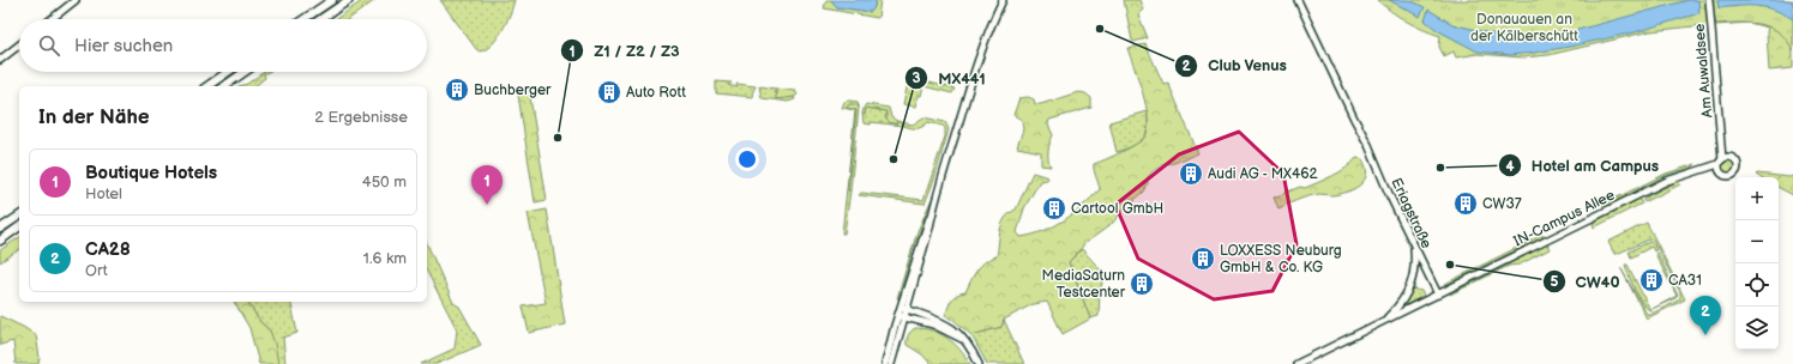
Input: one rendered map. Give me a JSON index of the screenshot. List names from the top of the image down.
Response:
{
  "streets": {
    "street": ["Am Auwaldsee", "Eriagstraße", "IN-Campus Allee"]
  },
  "crossings": [
    ["Am Auwaldsee", "IN-Campus Allee"],
    ["Eriagstraße", "IN-Campus Allee"]
  ],
  "parks": ["Donauauen an der Kälberschütt"],
  "places": {
    "other": [
      "Club Venus",
      "Z1 / Z2 / Z3",
      "MX441",
      "Hotel am Campus",
      "CW40"
    ],
    "building": [
      "Buchberger",
      "Auto Rott",
      "Audi AG - MX462",
      "CW37",
      "Cartool GmbH",
      "LOXXESS Neuburg GmbH & Co. KG",
      "CA31",
      "MediaSaturn Testcenter"
    ]
  },
  "page": {
    "search": "Hier suchen",
    "heading": ["In der Nähe", "2 Ergebnisse"],
    "list": [
      {
        "mark": "1",
        "name": "Boutique Hotels",
        "note": "Hotel",
        "value": "450 m"
      },
      {
        "mark": "2",
        "name": "CA28",
        "note": "Ort",
        "value": "1.6 km"
      }
    ],
    "pins": ["1", "2"],
    "map_buttons": ["+", "−"]
  }
}
